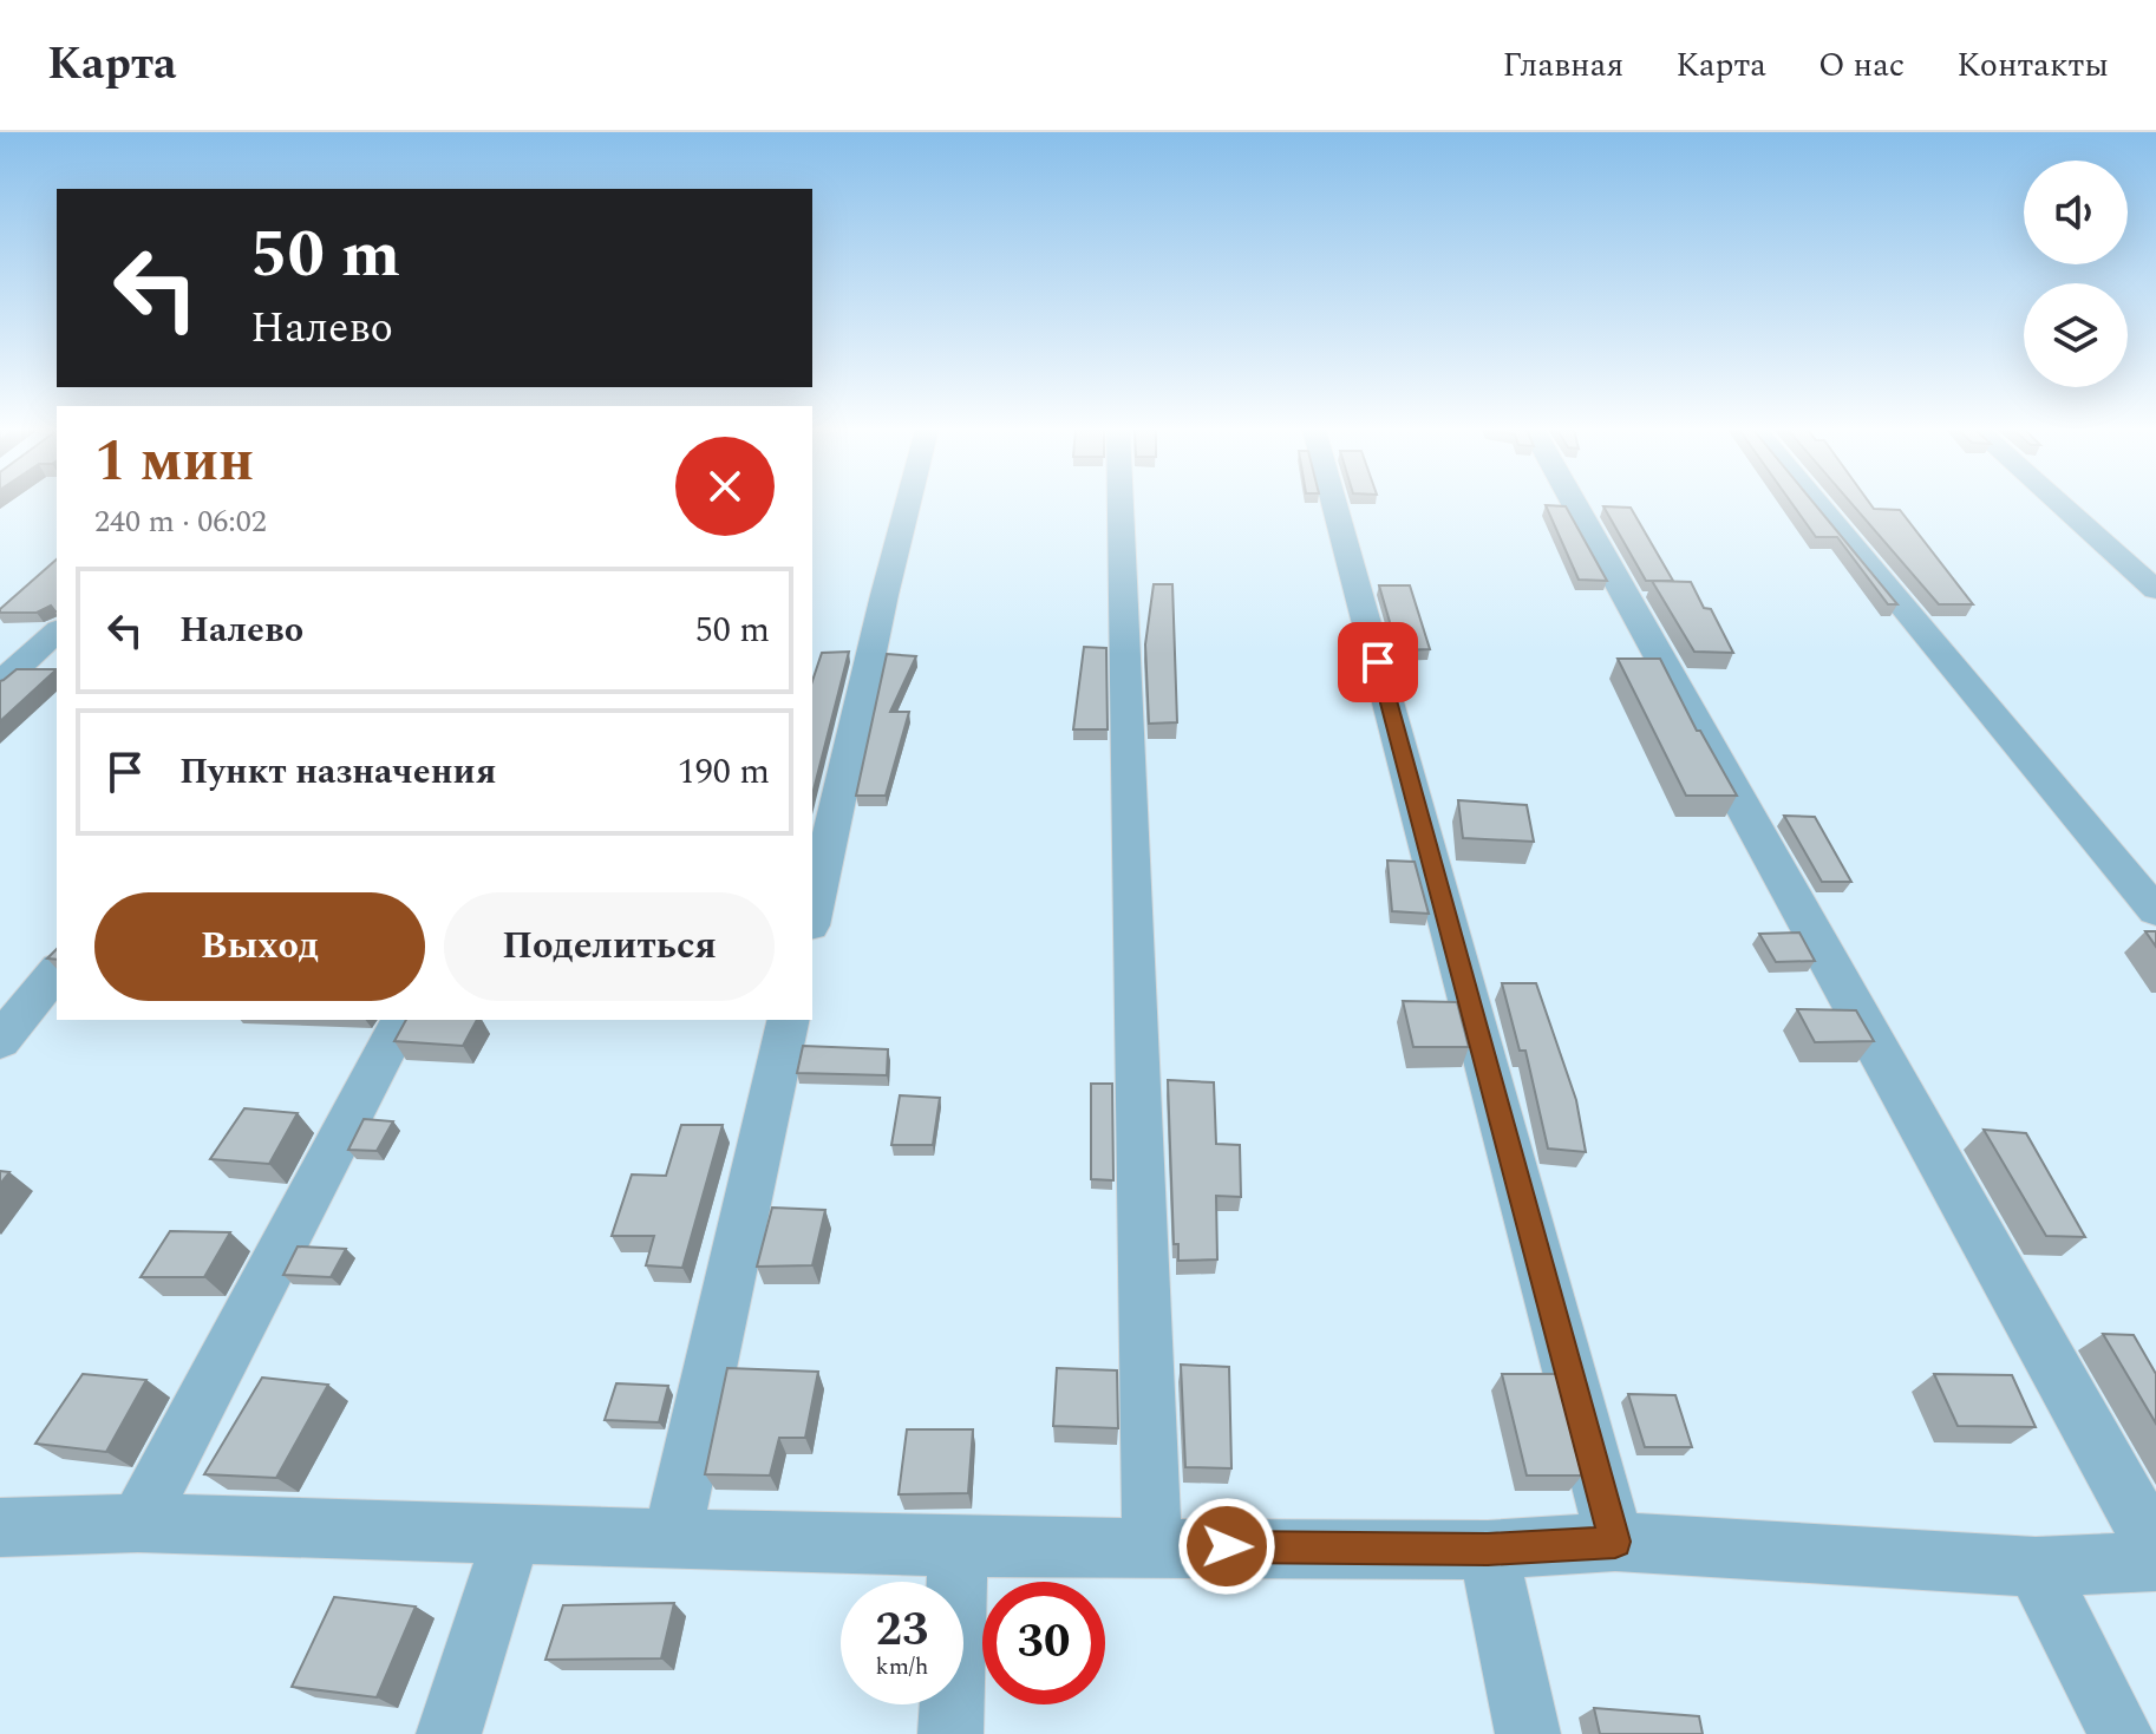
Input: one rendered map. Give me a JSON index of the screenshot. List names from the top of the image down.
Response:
{
  "page": {
    "header": "Карта",
    "nav": [
      "Главная",
      "Карта",
      "О нас",
      "Контакты"
    ],
    "turn": ["50 m", "Налево"],
    "heading": ["1 мин", "240 m · 06:02"],
    "list": [
      {
        "name": "Налево",
        "value": "50 m"
      },
      {
        "name": "Пункт назначения",
        "value": "190 m"
      }
    ],
    "buttons": ["Выход", "Поделиться"],
    "speed": "23 km/h",
    "limit": "30"
  }
}
